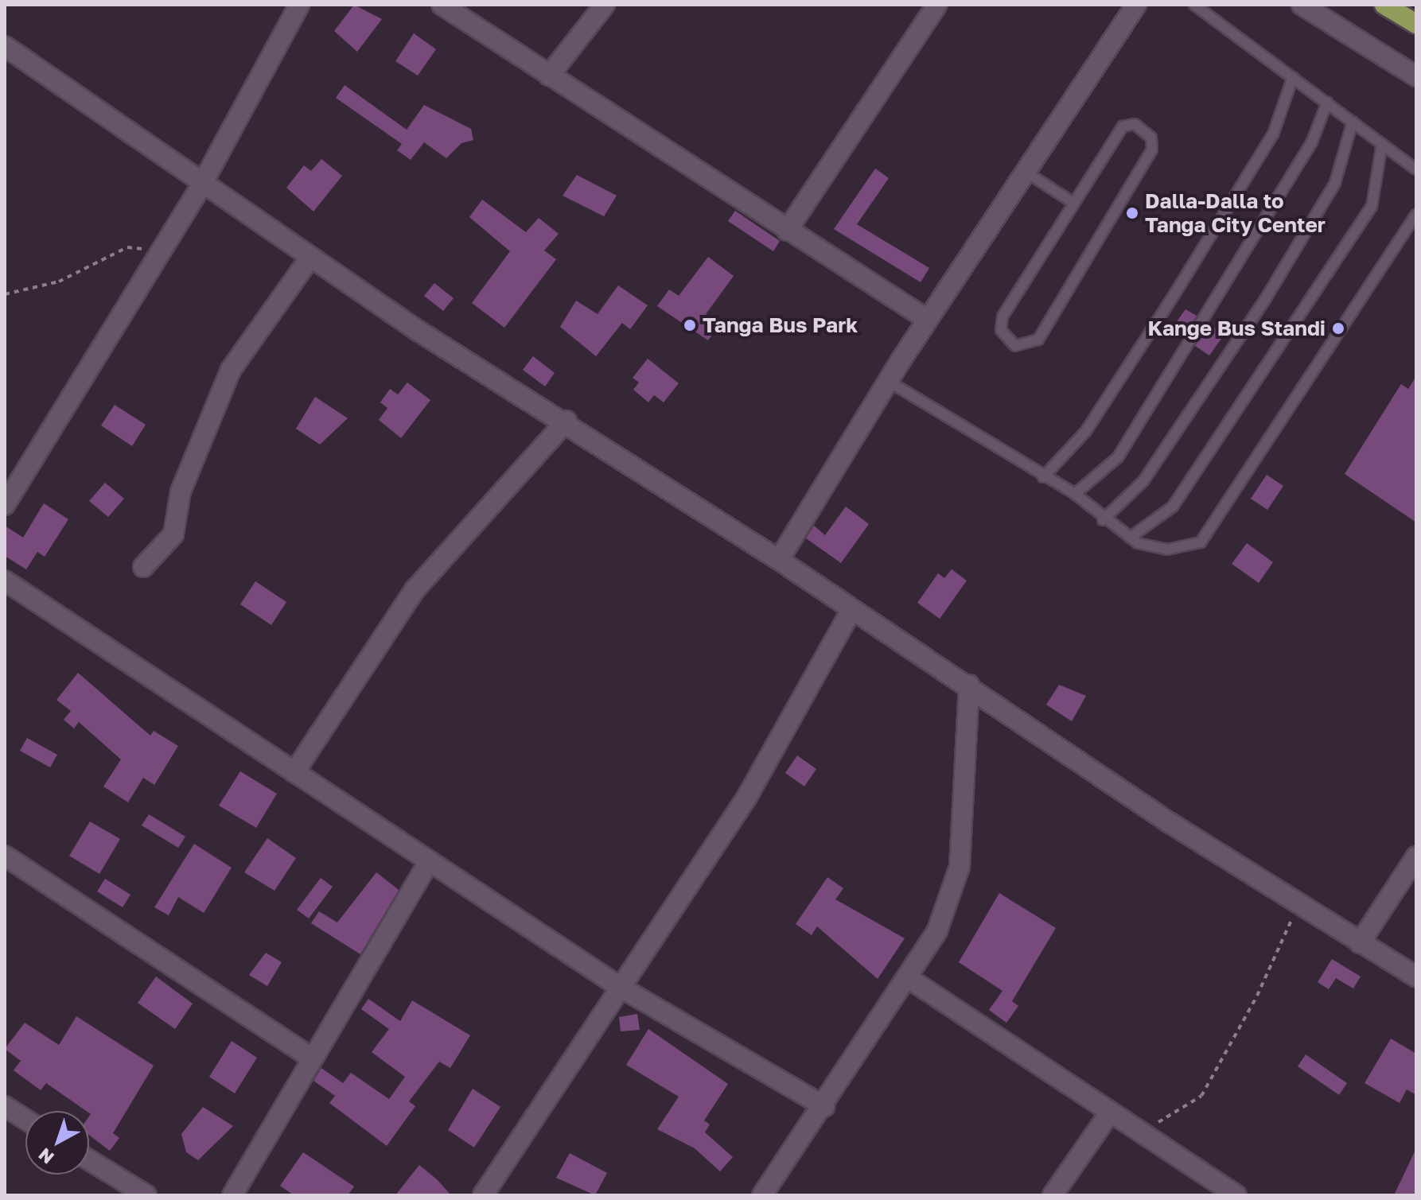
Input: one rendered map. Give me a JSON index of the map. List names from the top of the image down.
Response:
{
  "places": ["Dalla-Dalla to Tanga City Center", "Tanga Bus Park", "Kange Bus Standi"],
  "north": "bottom left"
}
